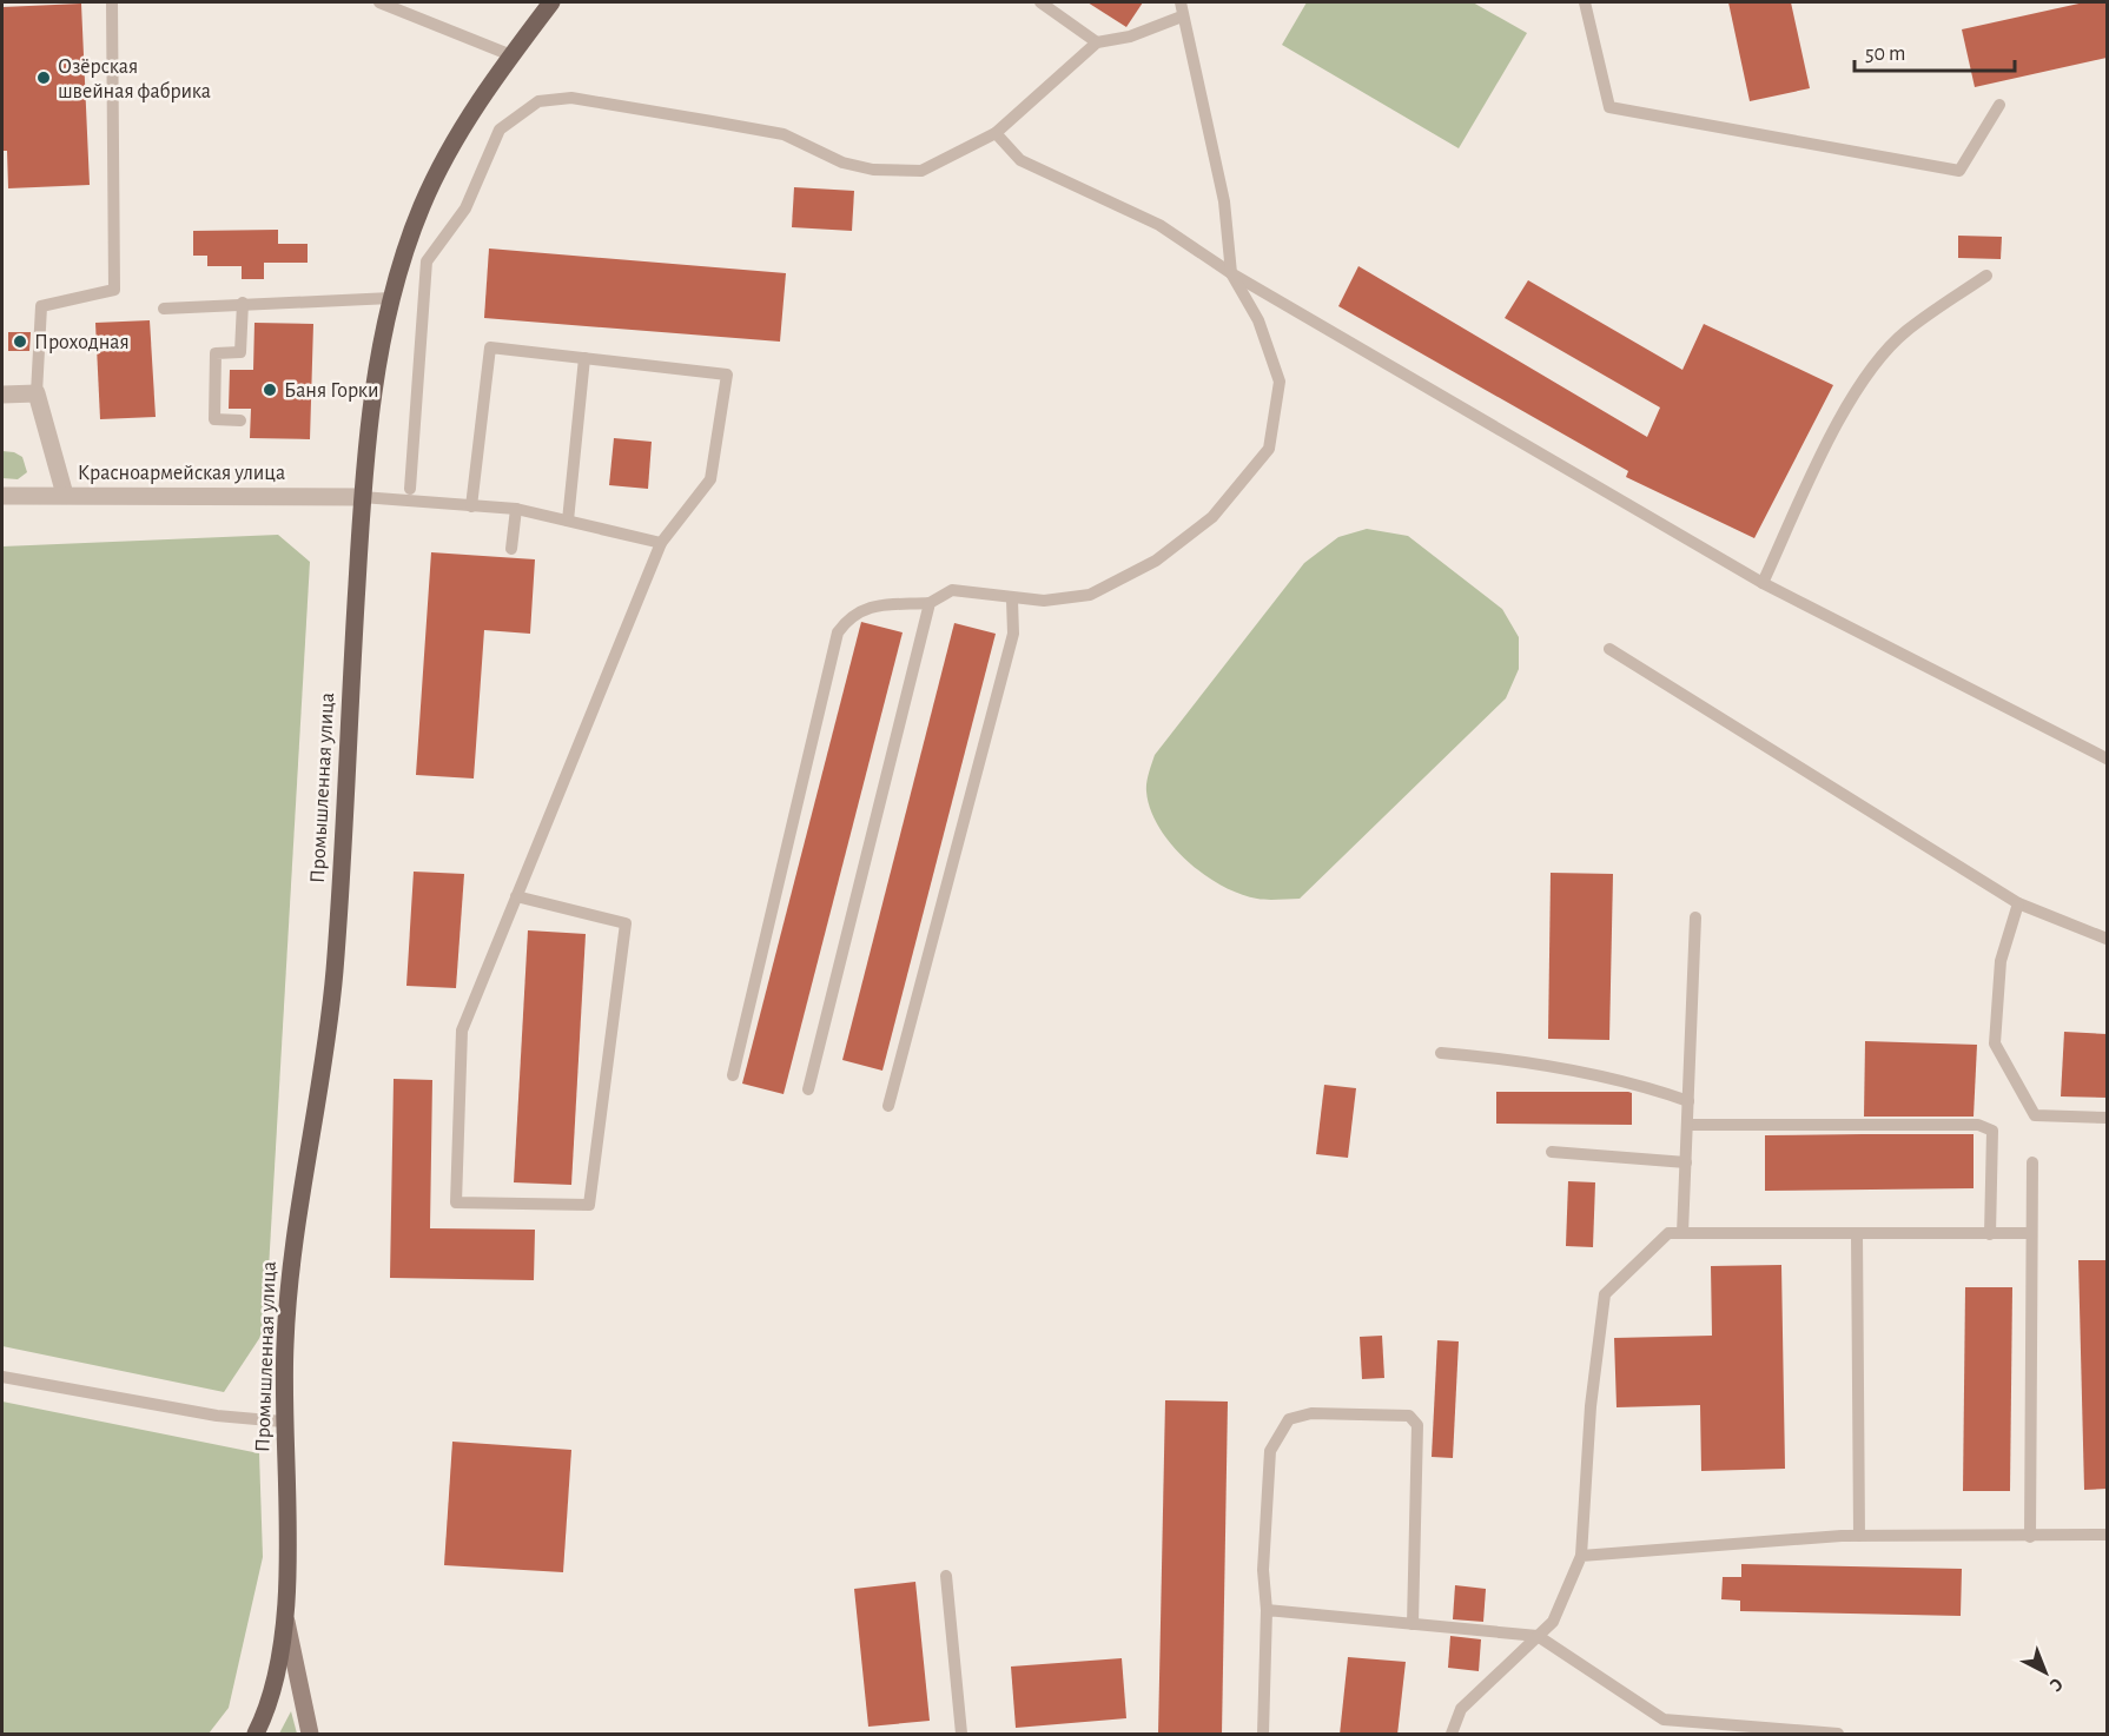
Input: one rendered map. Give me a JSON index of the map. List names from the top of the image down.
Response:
{
  "streets": {
    "main road": ["Промышленная улица"],
    "street": ["Красноармейская улица"]
  },
  "crossings": [
    ["Красноармейская улица", "Промышленная улица"]
  ],
  "places": ["Озёрская швейная фабрика", "Проходная", "Баня Горки"],
  "scale_bar": "50 m",
  "north": "bottom right"
}
